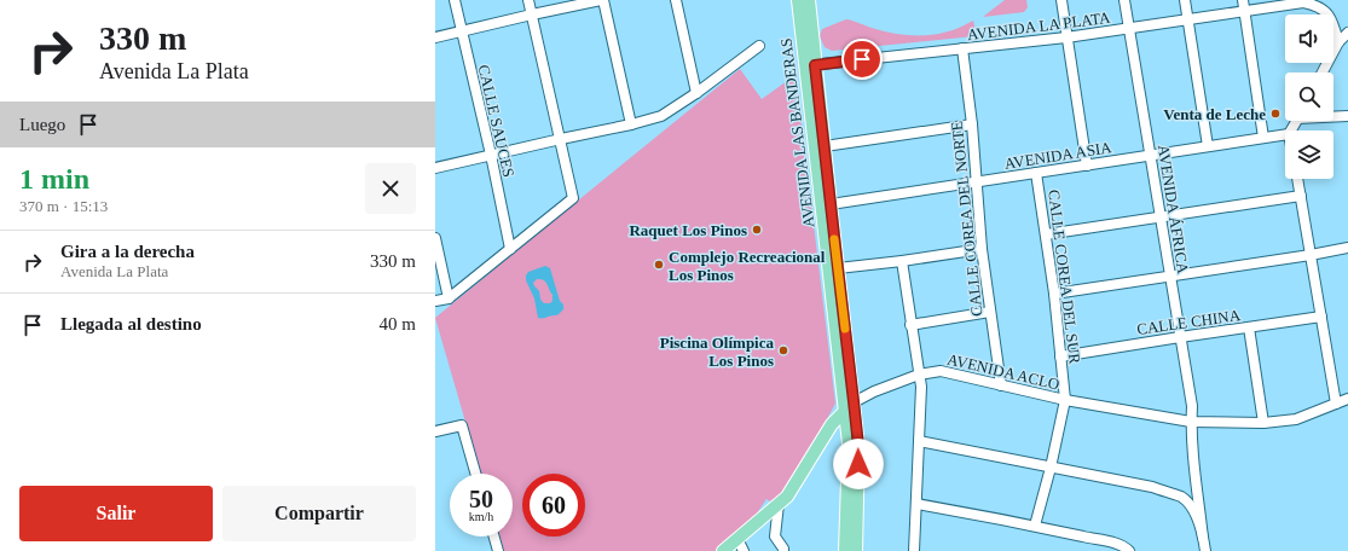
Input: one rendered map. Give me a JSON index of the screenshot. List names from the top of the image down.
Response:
{
  "streets": {
    "main road": ["AVENIDA LAS BANDERAS", "AVENIDA ACLO"],
    "street": [
      "AVENIDA LA PLATA",
      "CALLE SAUCES",
      "AVENIDA ASIA",
      "AVENIDA ÁFRICA",
      "CALLE COREA DEL NORTE",
      "CALLE COREA DEL SUR",
      "CALLE CHINA"
    ]
  },
  "crossings": [
    ["AVENIDA LA PLATA", "AVENIDA LAS BANDERAS"],
    ["AVENIDA LA PLATA", "AVENIDA ÁFRICA"],
    ["AVENIDA LA PLATA", "CALLE COREA DEL NORTE"],
    ["AVENIDA LAS BANDERAS", "AVENIDA ASIA"],
    ["AVENIDA LAS BANDERAS", "AVENIDA ACLO"],
    ["AVENIDA ASIA", "AVENIDA ÁFRICA"],
    ["AVENIDA ASIA", "CALLE COREA DEL NORTE"],
    ["AVENIDA ASIA", "CALLE COREA DEL SUR"],
    ["AVENIDA ÁFRICA", "CALLE CHINA"],
    ["AVENIDA ÁFRICA", "AVENIDA ACLO"],
    ["CALLE COREA DEL NORTE", "AVENIDA ACLO"],
    ["CALLE COREA DEL SUR", "CALLE CHINA"],
    ["CALLE COREA DEL SUR", "AVENIDA ACLO"]
  ],
  "places": [
    "Venta de Leche",
    "Raquet Los Pinos",
    "Complejo Recreacional Los Pinos",
    "Piscina Olímpica Los Pinos"
  ],
  "page": {
    "turn": ["330 m", "Avenida La Plata"],
    "then": "Luego",
    "heading": ["1 min", "370 m · 15:13"],
    "list": [
      {
        "name": "Gira a la derecha",
        "note": "Avenida La Plata",
        "value": "330 m"
      },
      {
        "name": "Llegada al destino",
        "value": "40 m"
      }
    ],
    "speed": "50 km/h",
    "limit": "60",
    "buttons": ["Salir", "Compartir"]
  }
}
